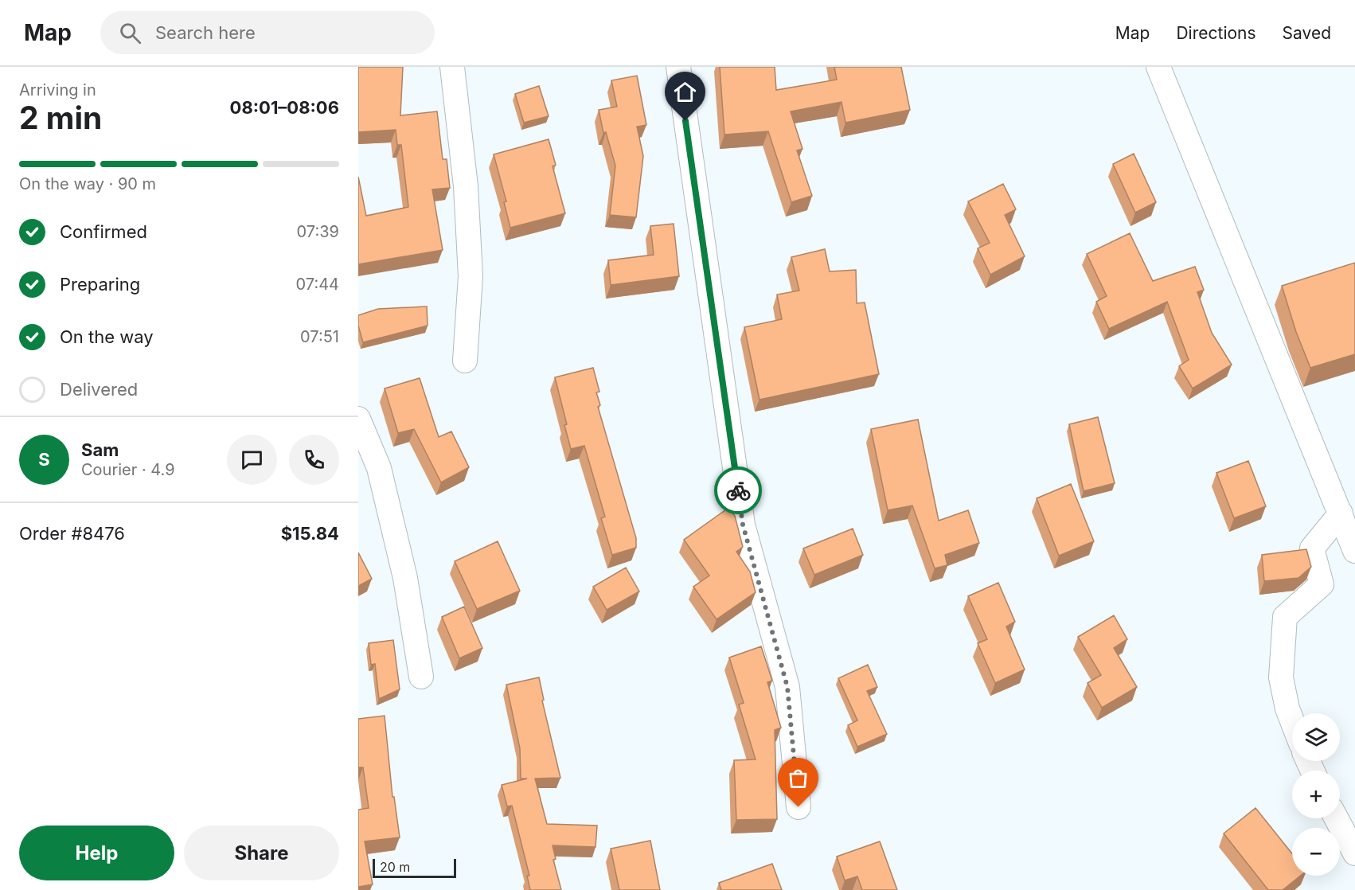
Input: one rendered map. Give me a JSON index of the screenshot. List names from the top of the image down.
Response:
{
  "scale_bar": "20 m",
  "page": {
    "header": "Map",
    "search": "Search here",
    "nav": ["Map", "Directions", "Saved"],
    "heading": ["2 min", "Arriving in", "08:01–08:06"],
    "panel": [
      "Sam",
      "Courier · 4.9",
      "Order #8476",
      "$15.84"
    ],
    "bar": "On the way · 90 m",
    "list": [
      ["Confirmed", "07:39"],
      ["Preparing", "07:44"],
      ["On the way", "07:51"],
      "Delivered"
    ],
    "round": "S",
    "map_buttons": ["+", "−"],
    "buttons": ["Help", "Share"],
    "scale": "20 m"
  }
}
